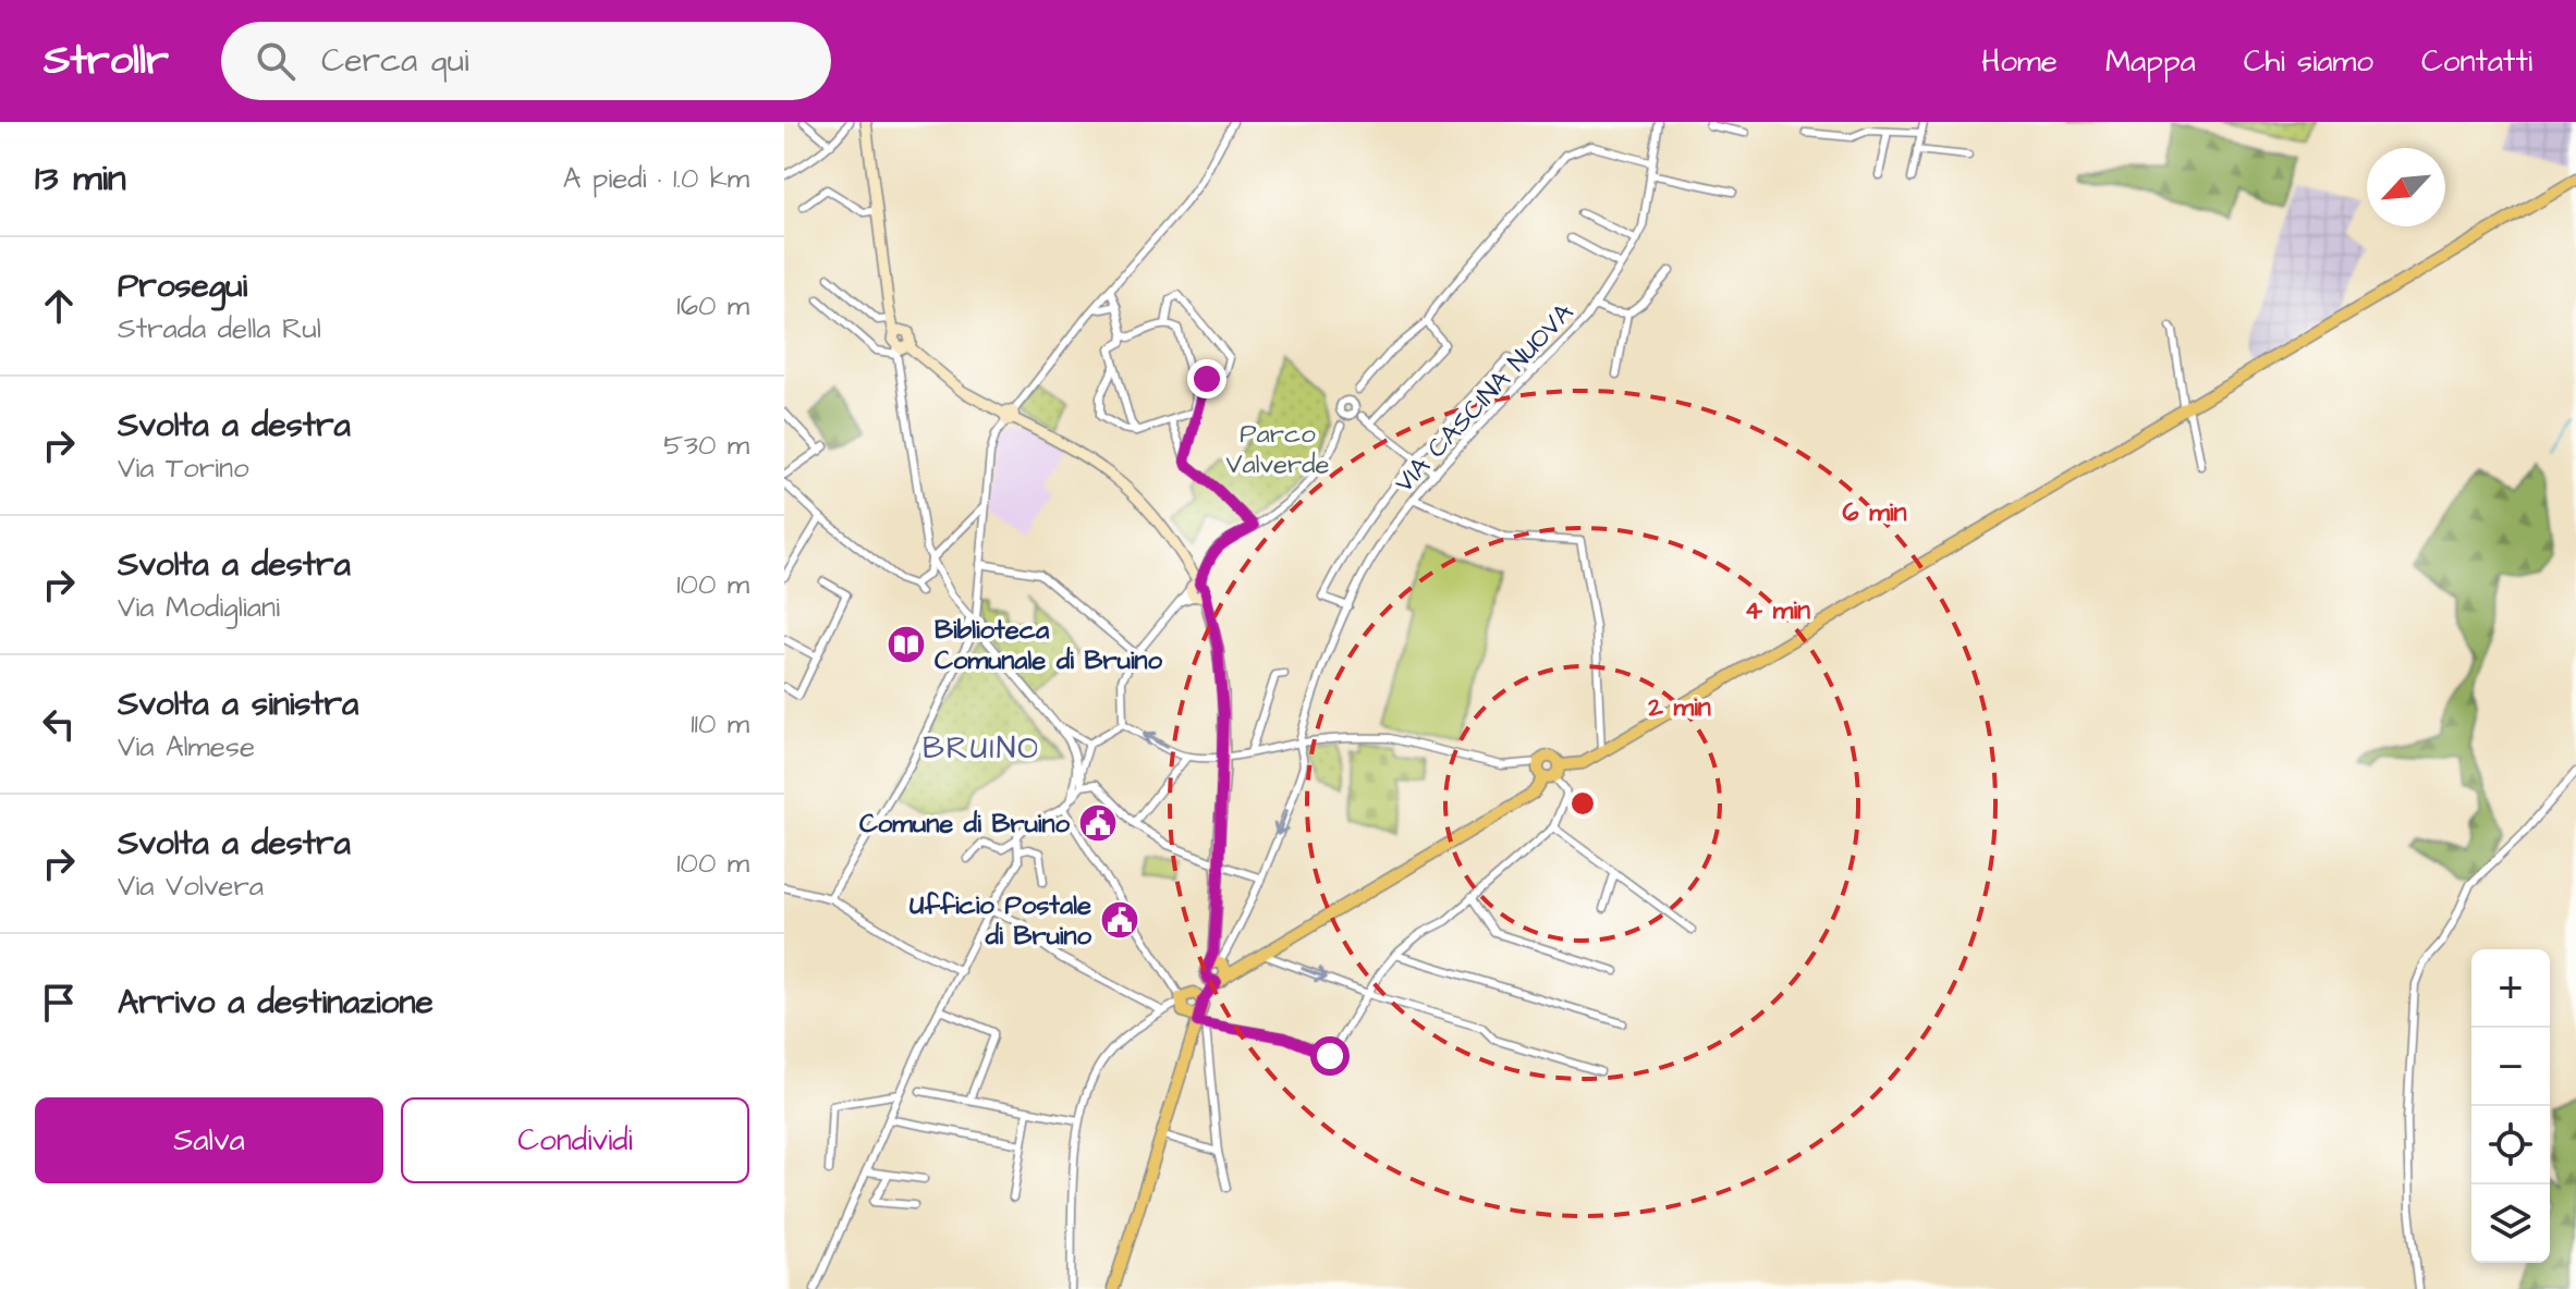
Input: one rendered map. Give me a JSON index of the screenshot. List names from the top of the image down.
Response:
{
  "streets": {
    "street": ["VIA CASCINA NUOVA"]
  },
  "districts": ["BRUINO"],
  "parks": ["Parco Valverde"],
  "places": {
    "library": ["Biblioteca Comunale di Bruino"],
    "public building": ["Comune di Bruino", "Ufficio Postale di Bruino"]
  },
  "north": "bottom left",
  "page": {
    "header": "Strollr",
    "search": "Cerca qui",
    "nav": [
      "Home",
      "Mappa",
      "Chi siamo",
      "Contatti"
    ],
    "heading": ["13 min", "A piedi · 1.0 km"],
    "list": [
      ["Prosegui", "Strada della Rul", "160 m"],
      ["Svolta a destra", "Via Torino", "530 m"],
      ["Svolta a destra", "Via Modigliani", "100 m"],
      ["Svolta a sinistra", "Via Almese", "110 m"],
      ["Svolta a destra", "Via Volvera", "100 m"],
      "Arrivo a destinazione"
    ],
    "map_buttons": ["+", "−"],
    "buttons": ["Salva", "Condividi"]
  },
  "rings": ["6 min", "4 min", "2 min"]
}
